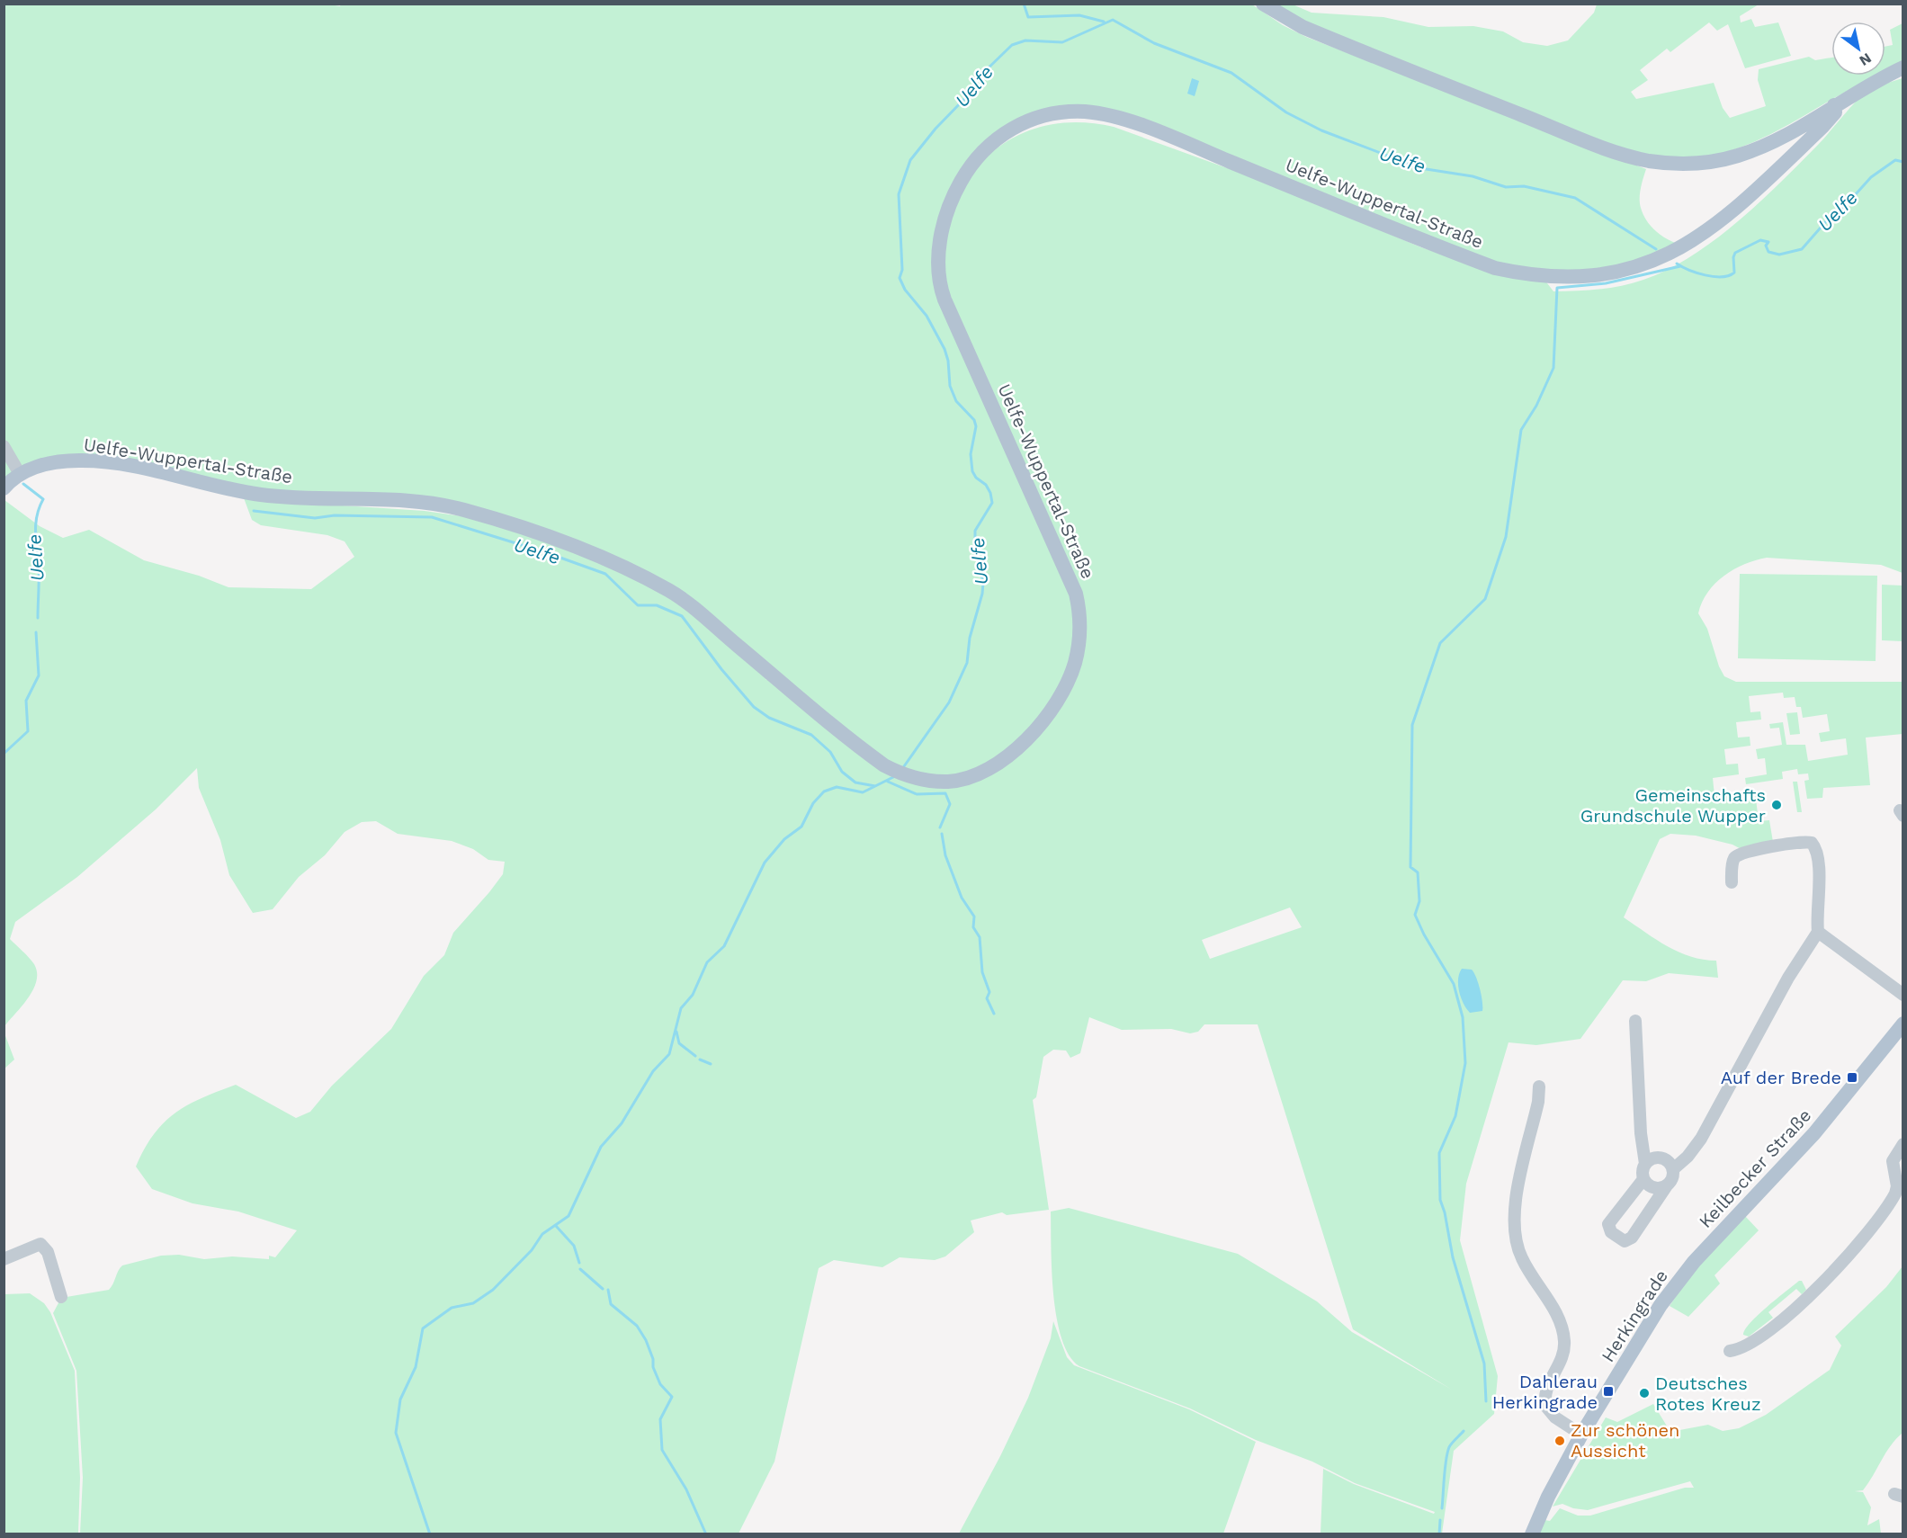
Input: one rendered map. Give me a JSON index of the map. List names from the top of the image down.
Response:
{
  "streets": {
    "main road": ["Uelfe-Wuppertal-Straße", "Keilbecker Straße", "Herkingrade"]
  },
  "crossings": [
    ["Keilbecker Straße", "Herkingrade"]
  ],
  "water": ["Uelfe"],
  "places": {
    "other": ["Gemeinschafts Grundschule Wupper", "Deutsches Rotes Kreuz", "Zur schönen Aussicht"],
    "transit": ["Auf der Brede", "Dahlerau Herkingrade"]
  },
  "north": "bottom right"
}
